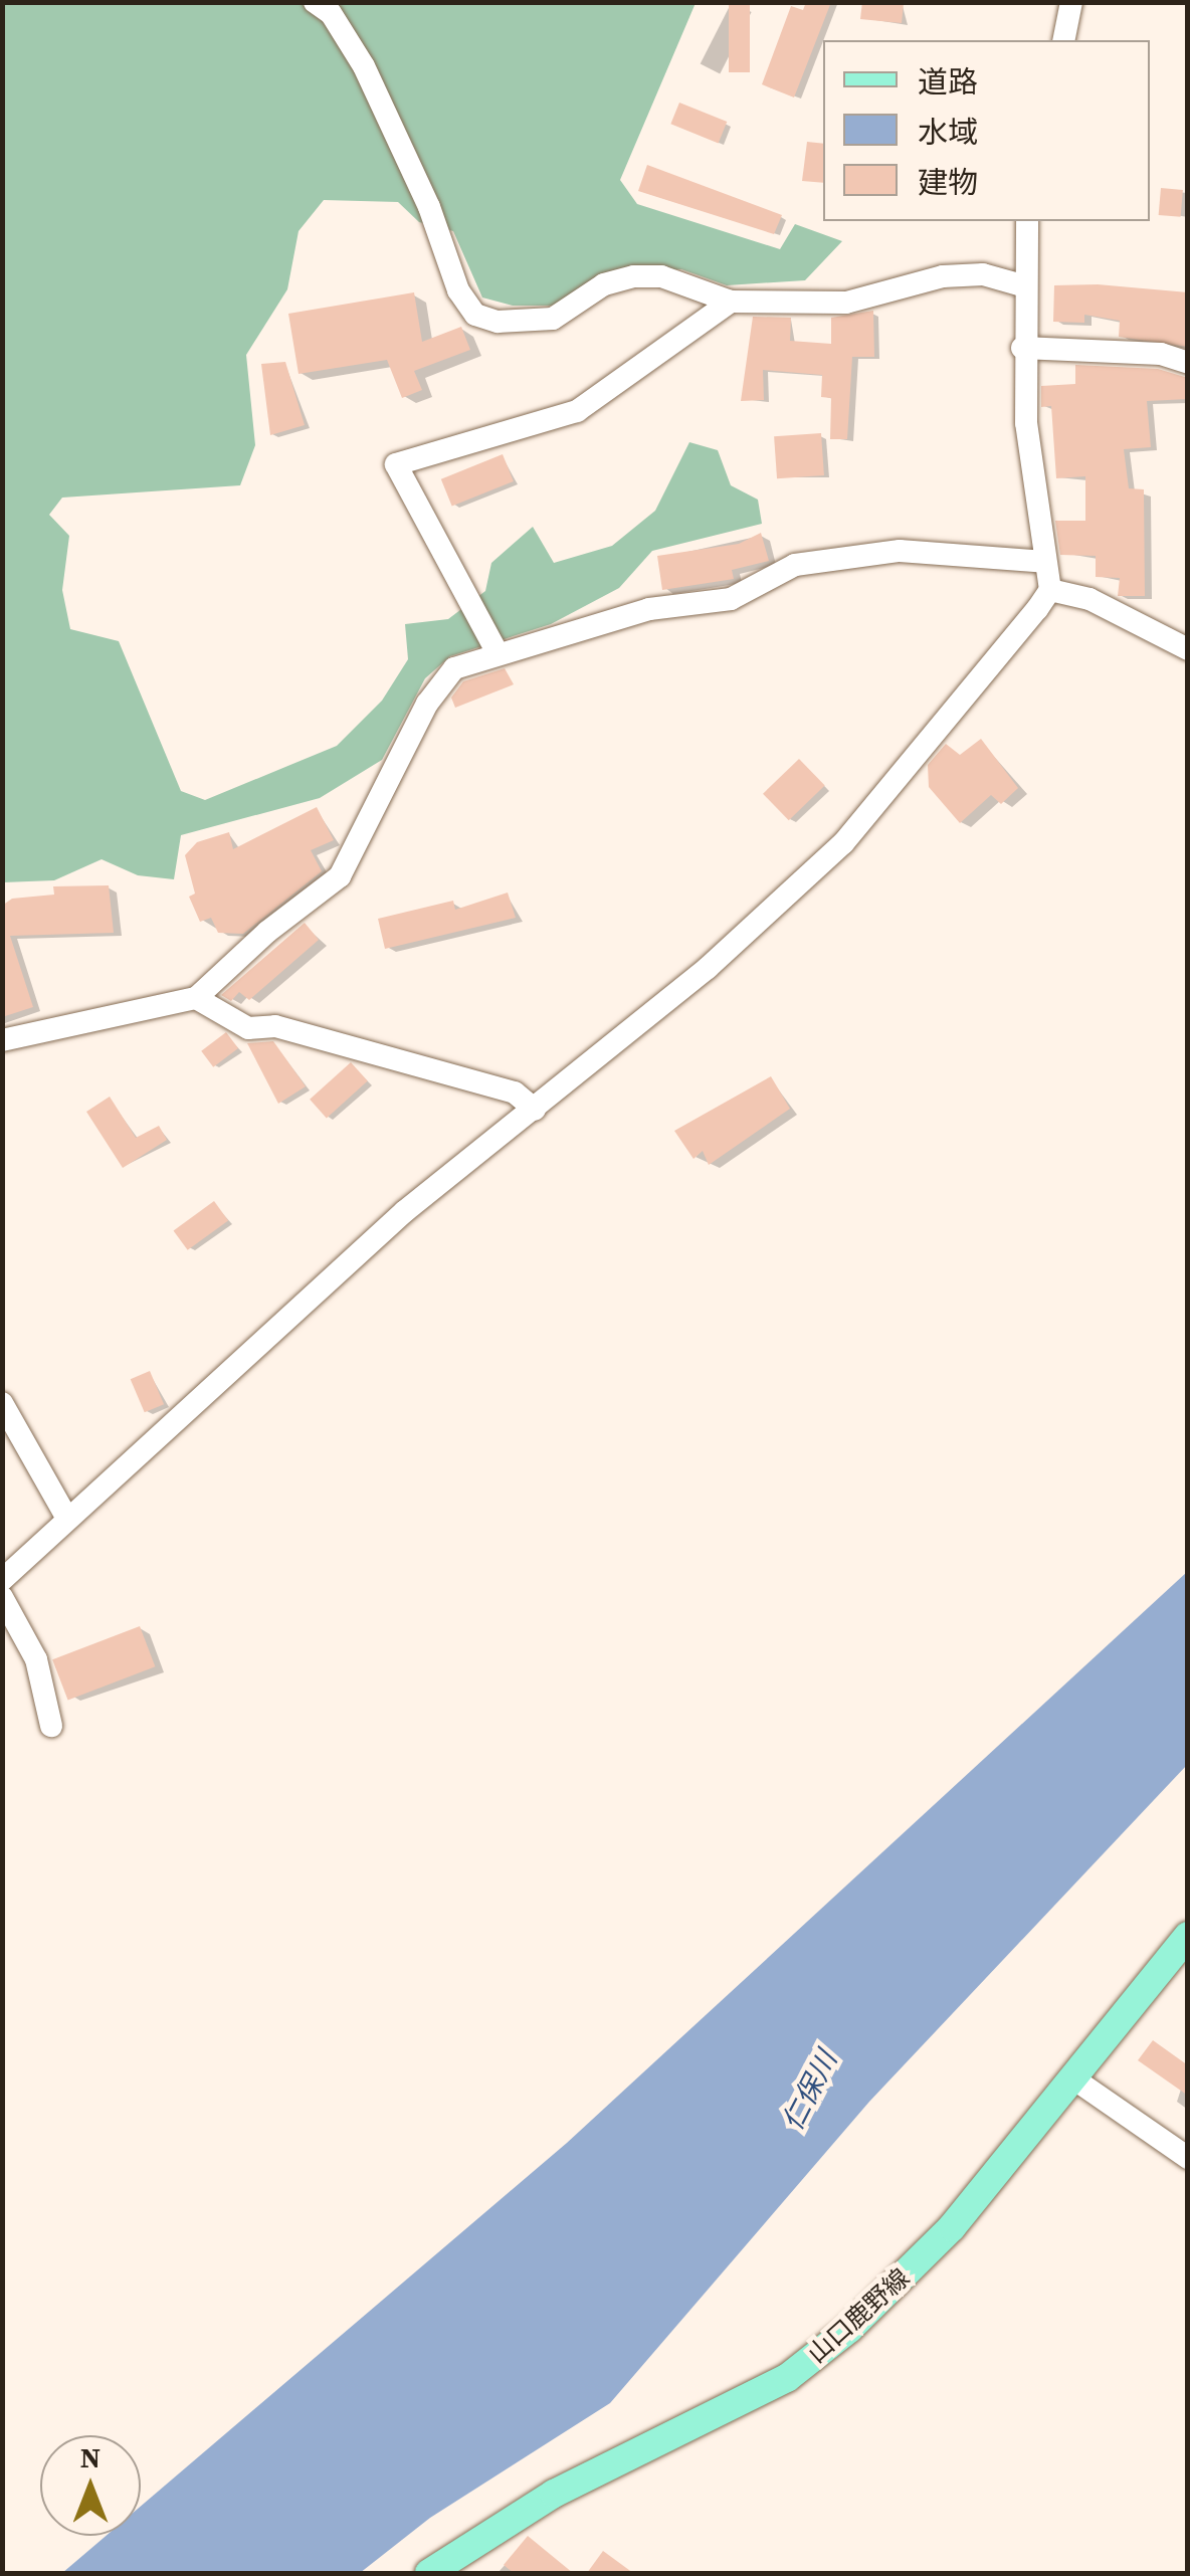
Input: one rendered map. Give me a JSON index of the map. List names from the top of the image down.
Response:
{
  "streets": {
    "main road": ["山口鹿野線"]
  },
  "water": ["仁保川"],
  "legend": ["道路", "水域", "建物"],
  "north": "top"
}
